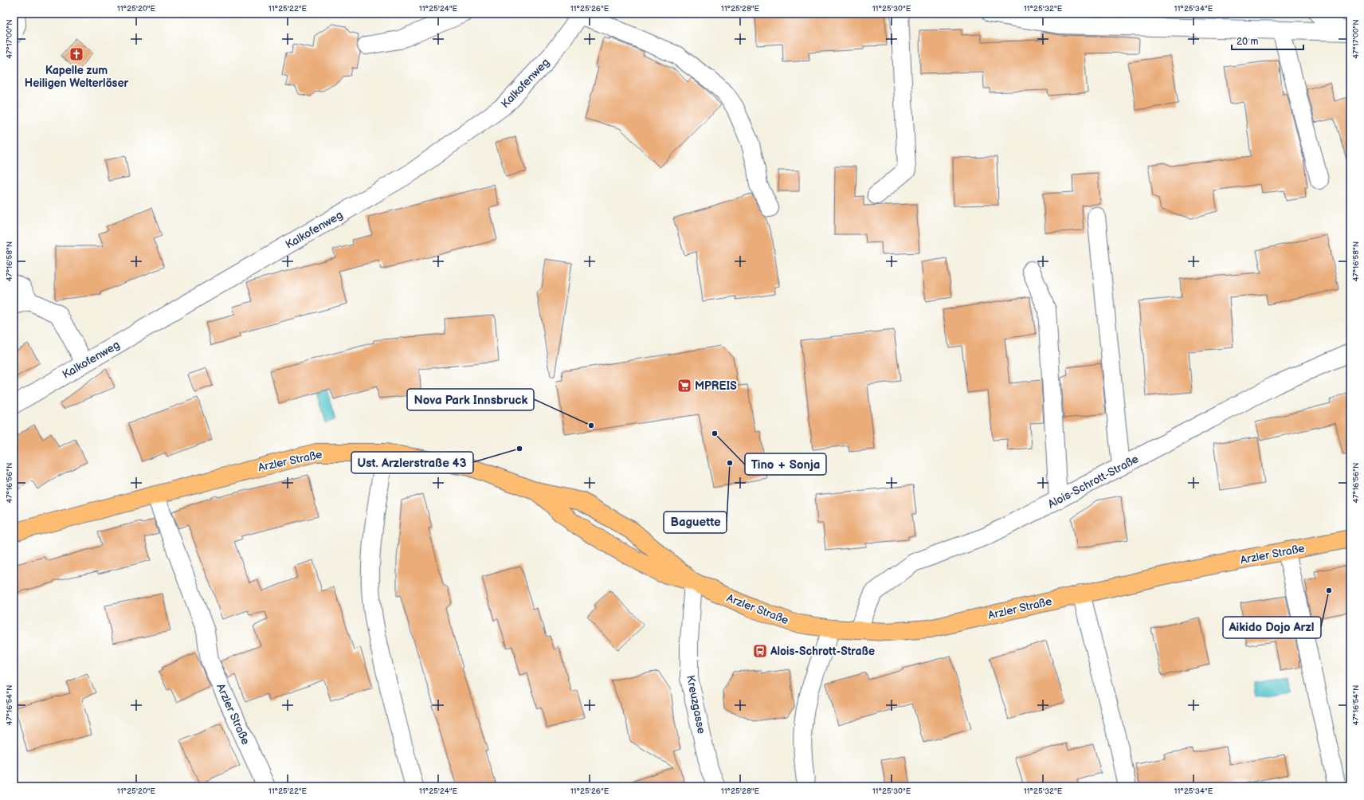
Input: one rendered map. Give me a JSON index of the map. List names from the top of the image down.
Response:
{
  "streets": {
    "main road": ["Arzler Straße"],
    "street": ["Kalkofenweg", "Alois-Schrott-Straße", "Kreuzgasse"]
  },
  "crossings": [
    ["Arzler Straße", "Alois-Schrott-Straße"],
    ["Arzler Straße", "Kreuzgasse"]
  ],
  "places": {
    "church": ["Kapelle zum Heiligen Welterlöser"],
    "supermarket": ["MPREIS"],
    "other": [
      "Nova Park Innsbruck",
      "Tino + Sonja",
      "Ust. Arzlerstraße 43",
      "Baguette",
      "Aikido Dojo Arzl"
    ],
    "bus stop": ["Alois-Schrott-Straße"]
  },
  "scale_bar": "20 m",
  "coordinates": [
    "11°25'20\"E",
    "11°25'22\"E",
    "11°25'24\"E",
    "11°25'26\"E",
    "11°25'28\"E",
    "11°25'30\"E",
    "11°25'32\"E",
    "11°25'34\"E",
    "47°17'00\"N",
    "47°16'58\"N",
    "47°16'56\"N",
    "47°16'54\"N"
  ]
}
